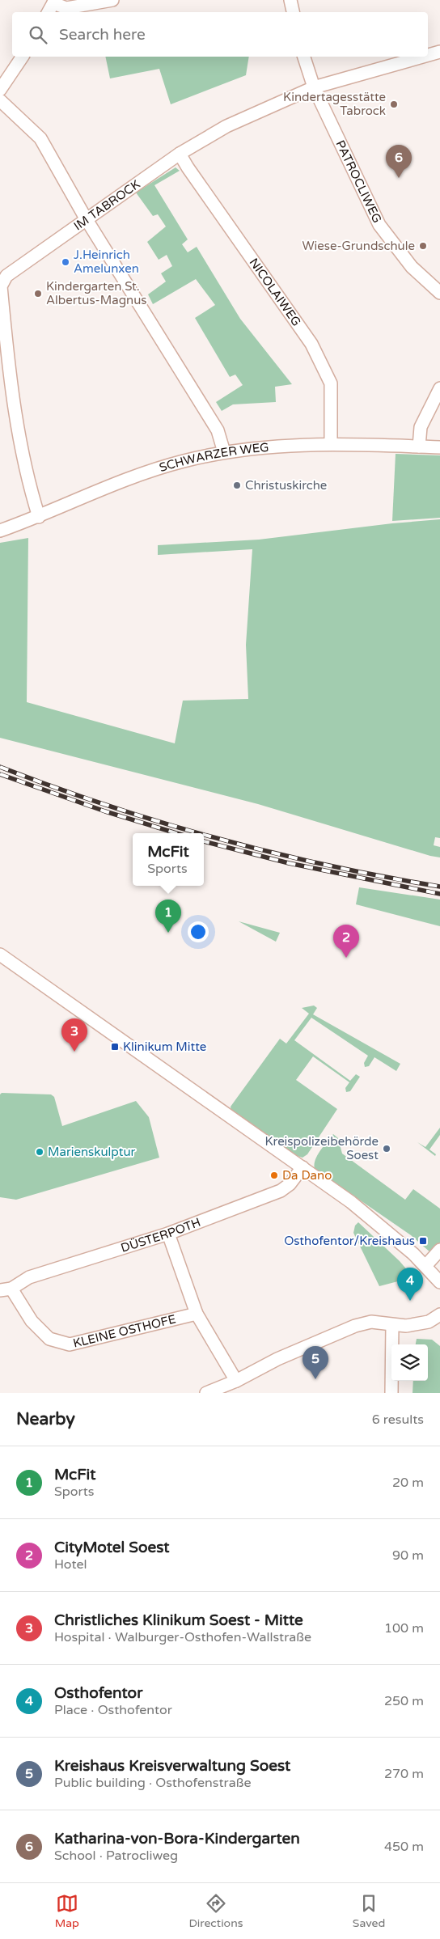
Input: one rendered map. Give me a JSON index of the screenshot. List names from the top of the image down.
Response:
{
  "streets": {
    "street": [
      "PATROCLIWEG",
      "IM TABROCK",
      "NICOLAIWEG",
      "SCHWARZER WEG",
      "DÜSTERPOTH",
      "KLEINE OSTHOFE"
    ]
  },
  "crossings": [
    ["PATROCLIWEG", "IM TABROCK"],
    ["IM TABROCK", "NICOLAIWEG"],
    ["IM TABROCK", "SCHWARZER WEG"],
    ["NICOLAIWEG", "SCHWARZER WEG"],
    ["DÜSTERPOTH", "KLEINE OSTHOFE"]
  ],
  "places": {
    "other": [
      "Kindertagesstätte Tabrock",
      "Wiese-Grundschule",
      "J.Heinrich Amelunxen",
      "Kindergarten St. Albertus-Magnus",
      "Christuskirche",
      "Kreispolizeibehörde Soest",
      "Marienskulptur",
      "Da Dano"
    ],
    "transit": ["Klinikum Mitte", "Osthofentor/Kreishaus"]
  },
  "page": {
    "search": "Search here",
    "pins": [
      "6",
      "1",
      "2",
      "3",
      "4",
      "5"
    ],
    "popup": ["McFit", "Sports"],
    "heading": ["Nearby", "6 results"],
    "list": [
      {
        "mark": "1",
        "name": "McFit",
        "note": "Sports",
        "value": "20 m"
      },
      {
        "mark": "2",
        "name": "CityMotel Soest",
        "note": "Hotel",
        "value": "90 m"
      },
      {
        "mark": "3",
        "name": "Christliches Klinikum Soest - Mitte",
        "note": "Hospital · Walburger-Osthofen-Wallstraße",
        "value": "100 m"
      },
      {
        "mark": "4",
        "name": "Osthofentor",
        "note": "Place · Osthofentor",
        "value": "250 m"
      },
      {
        "mark": "5",
        "name": "Kreishaus Kreisverwaltung Soest",
        "note": "Public building · Osthofenstraße",
        "value": "270 m"
      },
      {
        "mark": "6",
        "name": "Katharina-von-Bora-Kindergarten",
        "note": "School · Patrocliweg",
        "value": "450 m"
      }
    ],
    "nav": ["Map", "Directions", "Saved"]
  }
}
